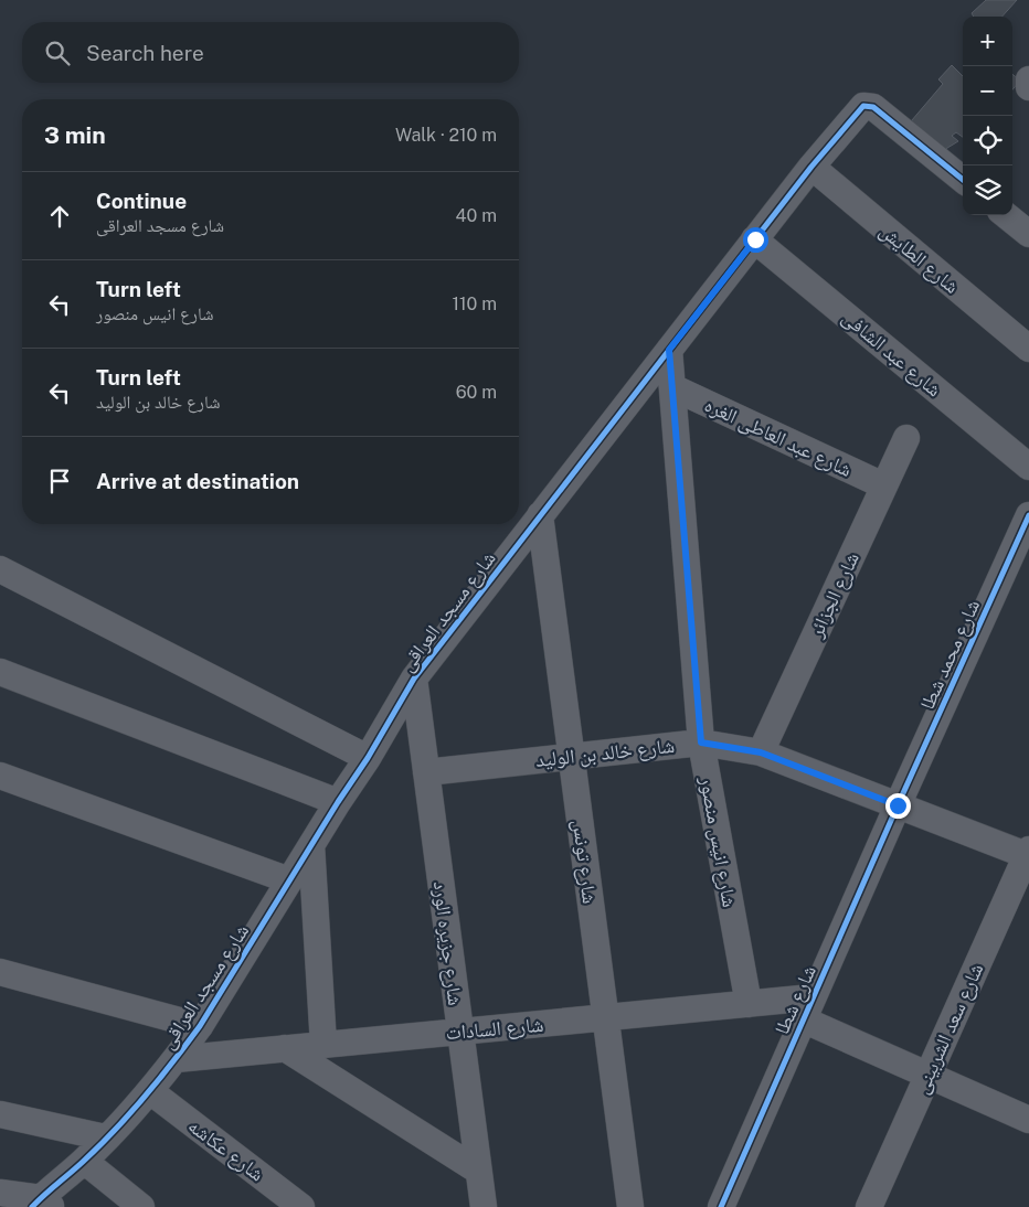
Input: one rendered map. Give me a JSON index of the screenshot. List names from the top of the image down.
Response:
{
  "streets": {
    "street": [
      "شارع الطايش",
      "شارع عبد الشافى",
      "شارع عبد العاطى الغره",
      "شارع الجزائر",
      "شارع مسجد العراقى",
      "شارع محمد شطا",
      "شارع خالد بن الوليد",
      "شارع انيس منصور",
      "شارع تونس",
      "شارع جزيره الورد",
      "شارع شطا",
      "شارع السادات",
      "شارع سعد الشربينى",
      "شارع عكاشه"
    ]
  },
  "crossings": [
    ["شارع الطايش", "شارع مسجد العراقى"],
    ["شارع عبد الشافى", "شارع مسجد العراقى"],
    ["شارع عبد العاطى الغره", "شارع الجزائر"],
    ["شارع عبد العاطى الغره", "شارع انيس منصور"],
    ["شارع الجزائر", "شارع خالد بن الوليد"],
    ["شارع مسجد العراقى", "شارع انيس منصور"],
    ["شارع مسجد العراقى", "شارع تونس"],
    ["شارع مسجد العراقى", "شارع جزيره الورد"],
    ["شارع مسجد العراقى", "شارع السادات"],
    ["شارع مسجد العراقى", "شارع عكاشه"],
    ["شارع محمد شطا", "شارع خالد بن الوليد"],
    ["شارع محمد شطا", "شارع شطا"],
    ["شارع خالد بن الوليد", "شارع انيس منصور"],
    ["شارع خالد بن الوليد", "شارع تونس"],
    ["شارع خالد بن الوليد", "شارع جزيره الورد"],
    ["شارع خالد بن الوليد", "شارع شطا"],
    ["شارع خالد بن الوليد", "شارع سعد الشربينى"],
    ["شارع انيس منصور", "شارع السادات"],
    ["شارع تونس", "شارع السادات"],
    ["شارع جزيره الورد", "شارع السادات"],
    ["شارع شطا", "شارع السادات"]
  ],
  "page": {
    "map_buttons": ["+", "−"],
    "search": "Search here",
    "heading": ["3 min", "Walk · 210 m"],
    "list": [
      ["Continue", "شارع مسجد العراقى", "40 m"],
      ["Turn left", "شارع انيس منصور", "110 m"],
      ["Turn left", "شارع خالد بن الوليد", "60 m"],
      "Arrive at destination"
    ]
  }
}
